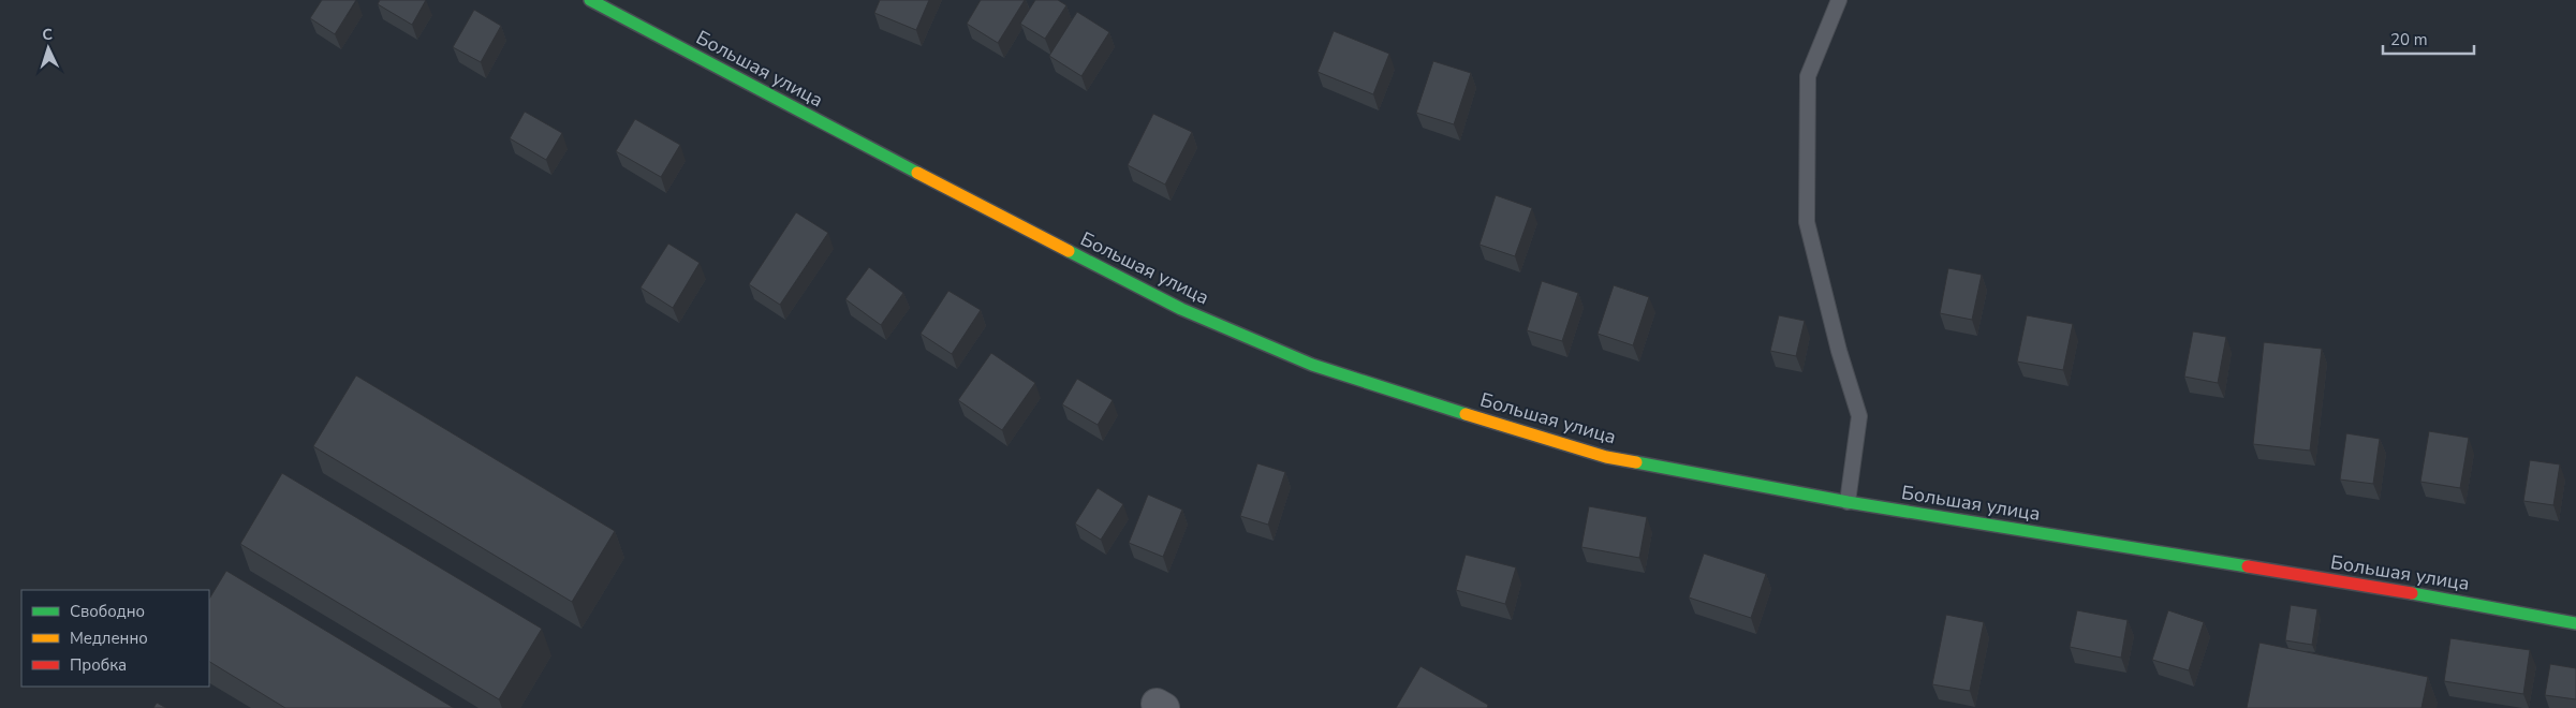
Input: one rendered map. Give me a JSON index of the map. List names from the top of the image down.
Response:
{
  "streets": {
    "main road": ["Большая улица"]
  },
  "legend": ["Свободно", "Медленно", "Пробка"],
  "scale_bar": "20 m",
  "north": "top"
}
